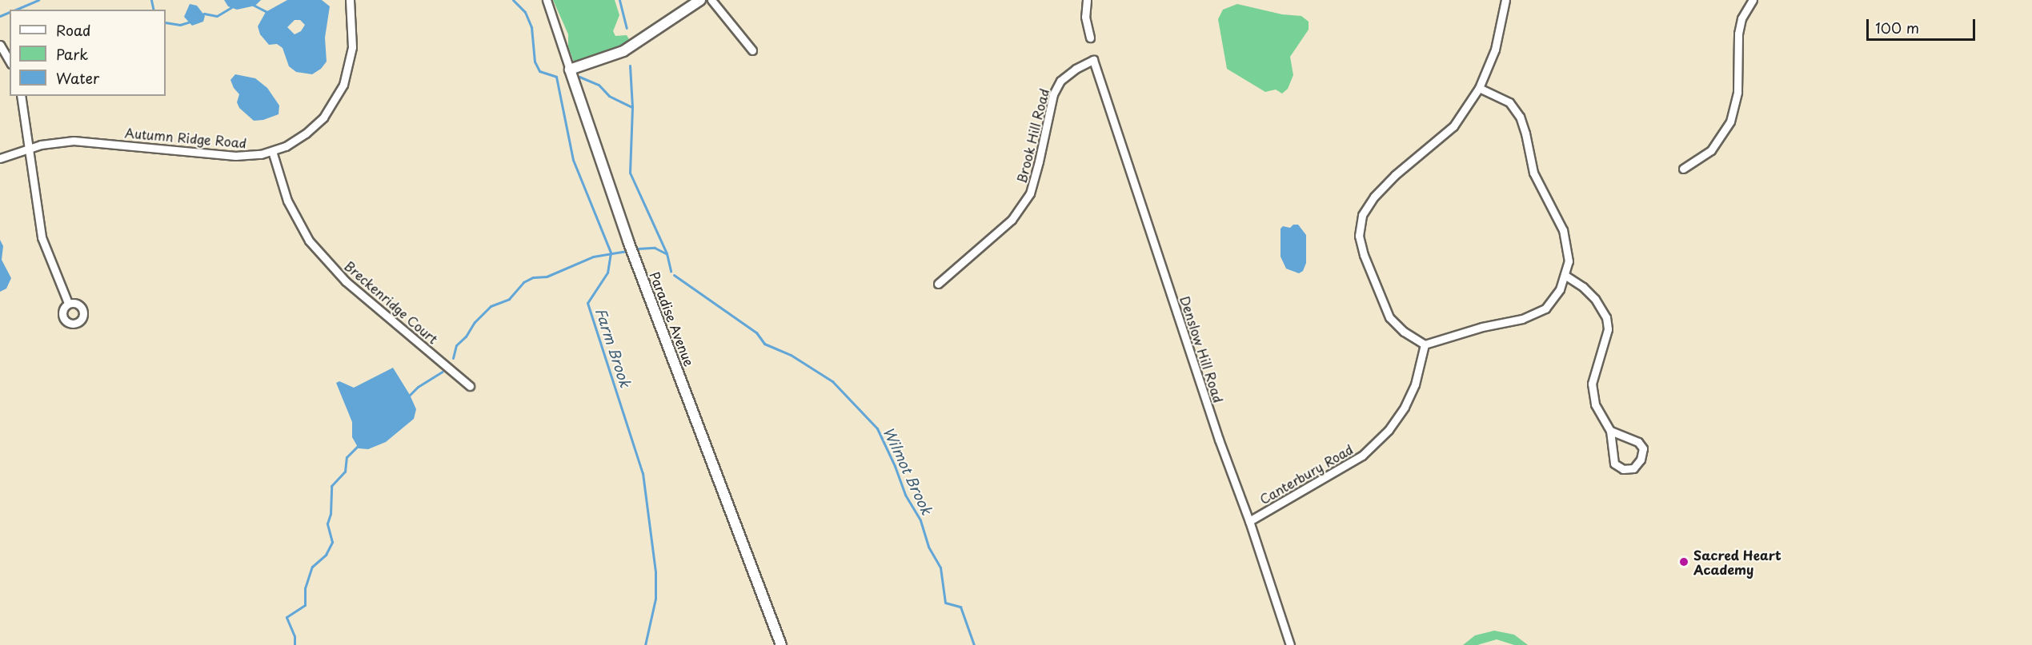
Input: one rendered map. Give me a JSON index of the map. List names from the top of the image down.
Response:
{
  "streets": {
    "street": [
      "Brook Hill Road",
      "Autumn Ridge Road",
      "Breckenridge Court",
      "Paradise Avenue",
      "Denslow Hill Road",
      "Canterbury Road"
    ]
  },
  "crossings": [
    ["Brook Hill Road", "Denslow Hill Road"],
    ["Autumn Ridge Road", "Breckenridge Court"],
    ["Denslow Hill Road", "Canterbury Road"]
  ],
  "water": ["Farm Brook", "Wilmot Brook"],
  "places": ["Sacred Heart Academy"],
  "legend": ["Road", "Park", "Water"],
  "scale_bar": "100 m"
}
